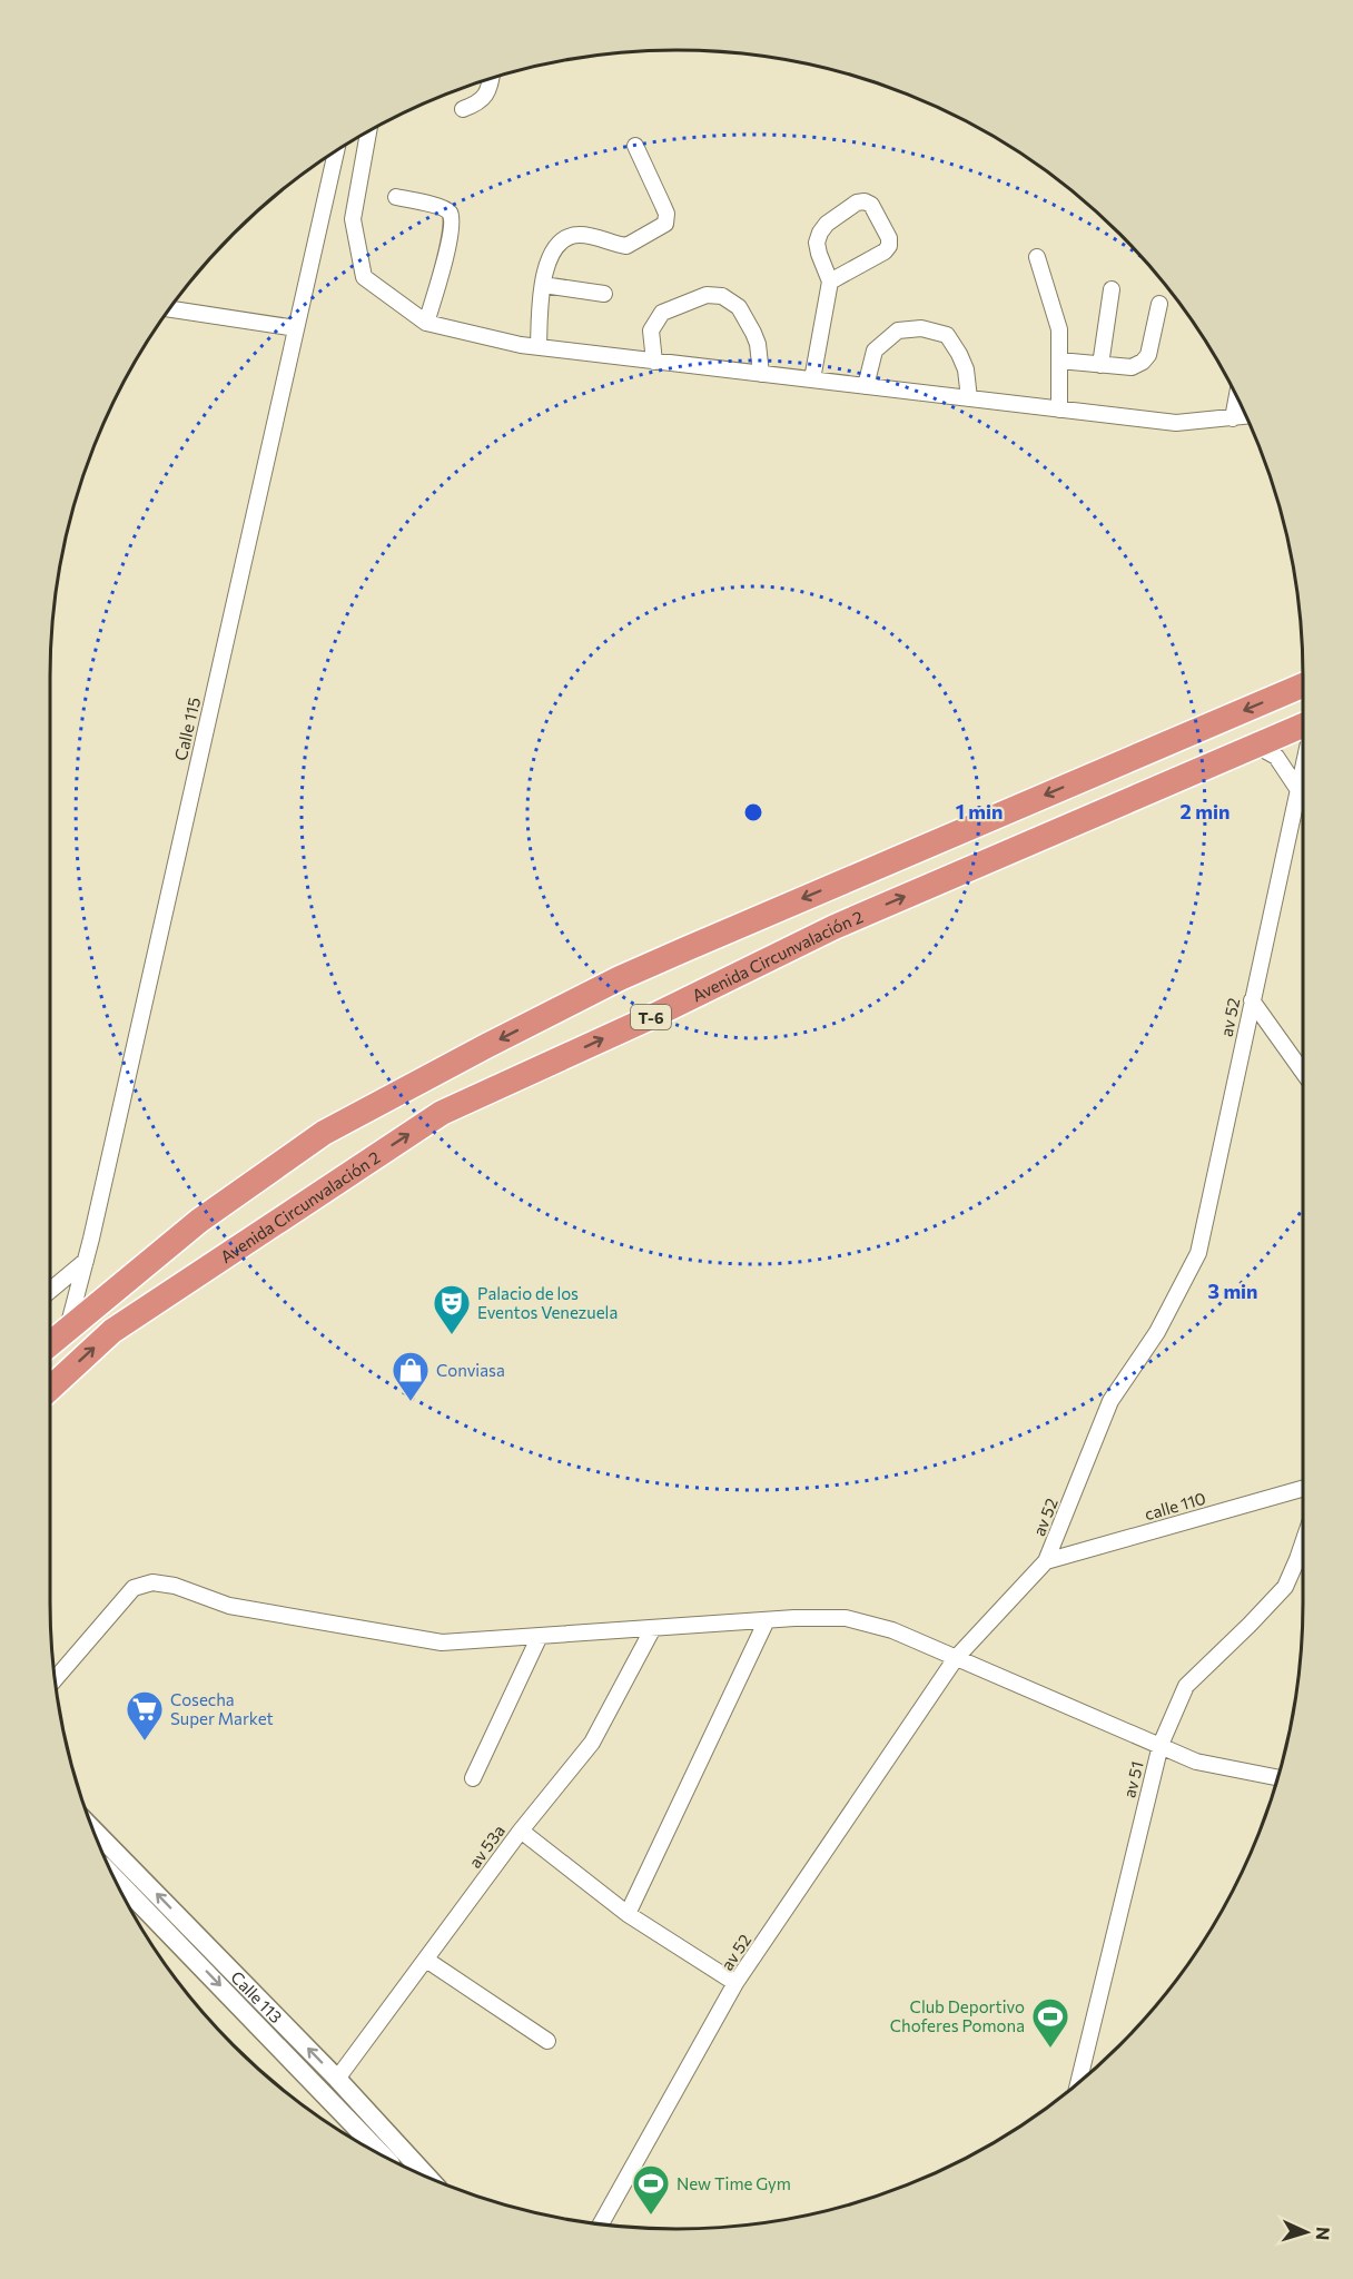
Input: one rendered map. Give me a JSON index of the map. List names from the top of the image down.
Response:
{
  "streets": {
    "highway": ["Avenida Circunvalación 2", "T-6"],
    "street": [
      "Calle 115",
      "av 52",
      "calle 110",
      "av 51",
      "av 53a",
      "Calle 113"
    ]
  },
  "crossings": [
    ["av 52", "calle 110"],
    ["av 53a", "Calle 113"]
  ],
  "places": {
    "theatre": ["Palacio de los Eventos Venezuela"],
    "shop": ["Conviasa"],
    "supermarket": ["Cosecha Super Market"],
    "sports": ["Club Deportivo Choferes Pomona", "New Time Gym"]
  },
  "north": "right",
  "rings": ["1 min", "2 min", "3 min"]
}
